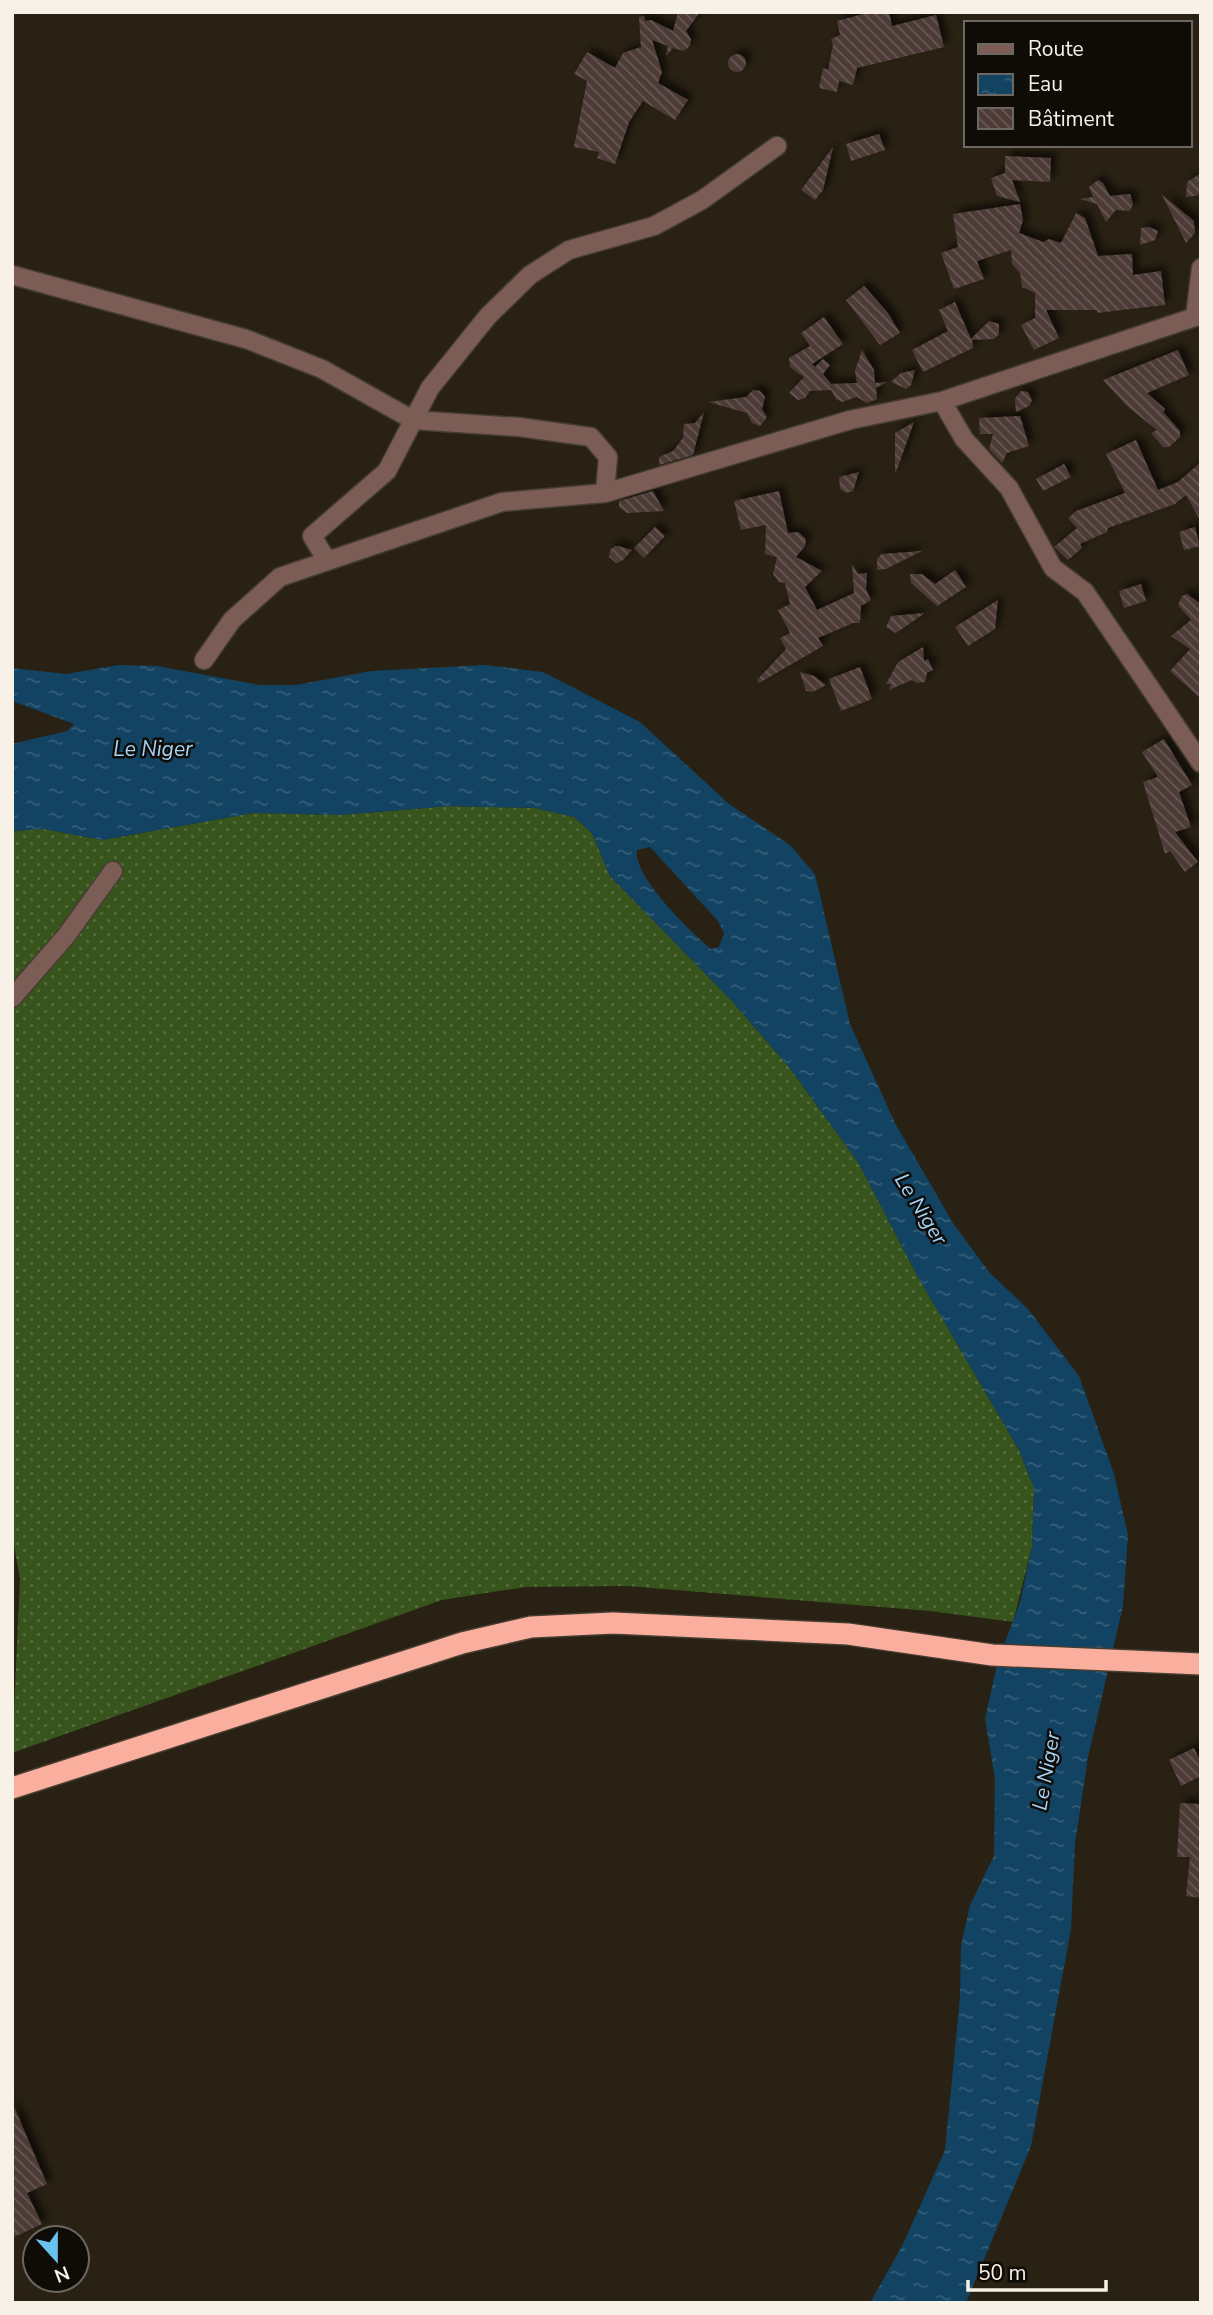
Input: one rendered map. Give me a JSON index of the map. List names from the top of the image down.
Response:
{
  "water": ["Le Niger"],
  "legend": ["Route", "Eau", "Bâtiment"],
  "scale_bar": "50 m",
  "north": "bottom"
}
